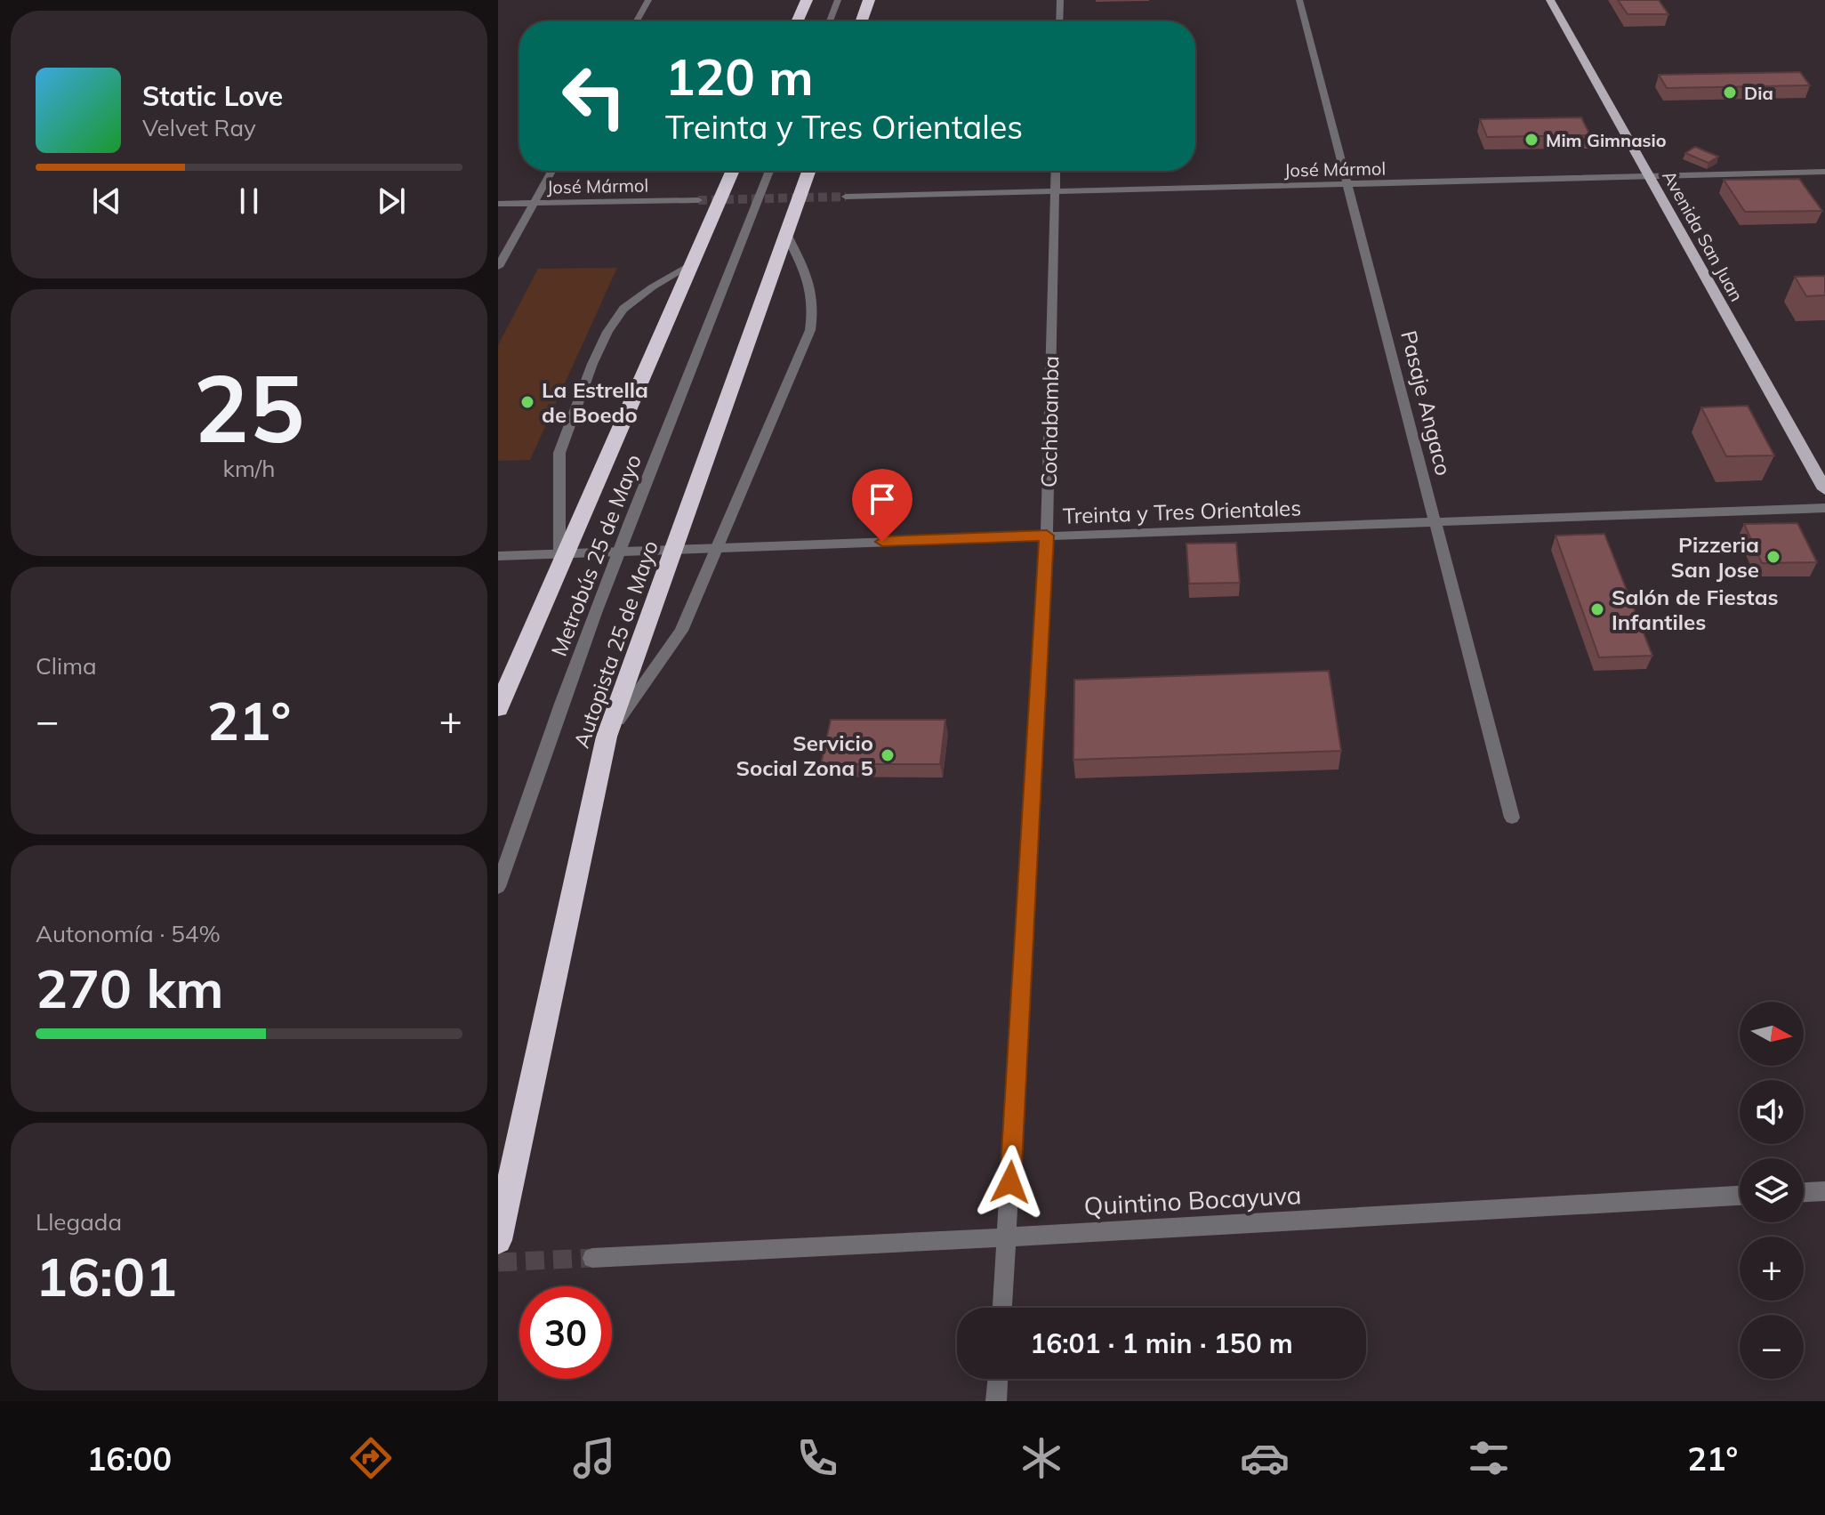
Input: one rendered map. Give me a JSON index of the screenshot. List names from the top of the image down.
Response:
{
  "streets": {
    "highway": ["Autopista 25 de Mayo"],
    "main road": ["Avenida San Juan"],
    "street": [
      "José Mármol",
      "Pasaje Angaco",
      "Cochabamba",
      "Treinta y Tres Orientales",
      "Metrobús 25 de Mayo",
      "Quintino Bocayuva"
    ]
  },
  "crossings": [
    ["José Mármol", "Avenida San Juan"],
    ["José Mármol", "Pasaje Angaco"],
    ["José Mármol", "Cochabamba"],
    ["Pasaje Angaco", "Treinta y Tres Orientales"],
    ["Cochabamba", "Treinta y Tres Orientales"],
    ["Cochabamba", "Quintino Bocayuva"]
  ],
  "places": [
    "Dia",
    "Mim Gimnasio",
    "La Estrella de Boedo",
    "Pizzeria San Jose",
    "Salón de Fiestas Infantiles",
    "Servicio Social Zona 5"
  ],
  "north": "right",
  "page": {
    "turn": ["120 m", "Treinta y Tres Orientales"],
    "song": ["Static Love", "Velvet Ray"],
    "tile": [
      ["25", "km/h"],
      "Clima",
      ["Autonomía · 54%", "270 km"],
      ["Llegada", "16:01"]
    ],
    "heat": ["−", "21°", "+"],
    "map_buttons": ["+", "−"],
    "limit": "30",
    "trip": "16:01 · 1 min · 150 m",
    "tabs": ["16:00", "21°"]
  }
}
